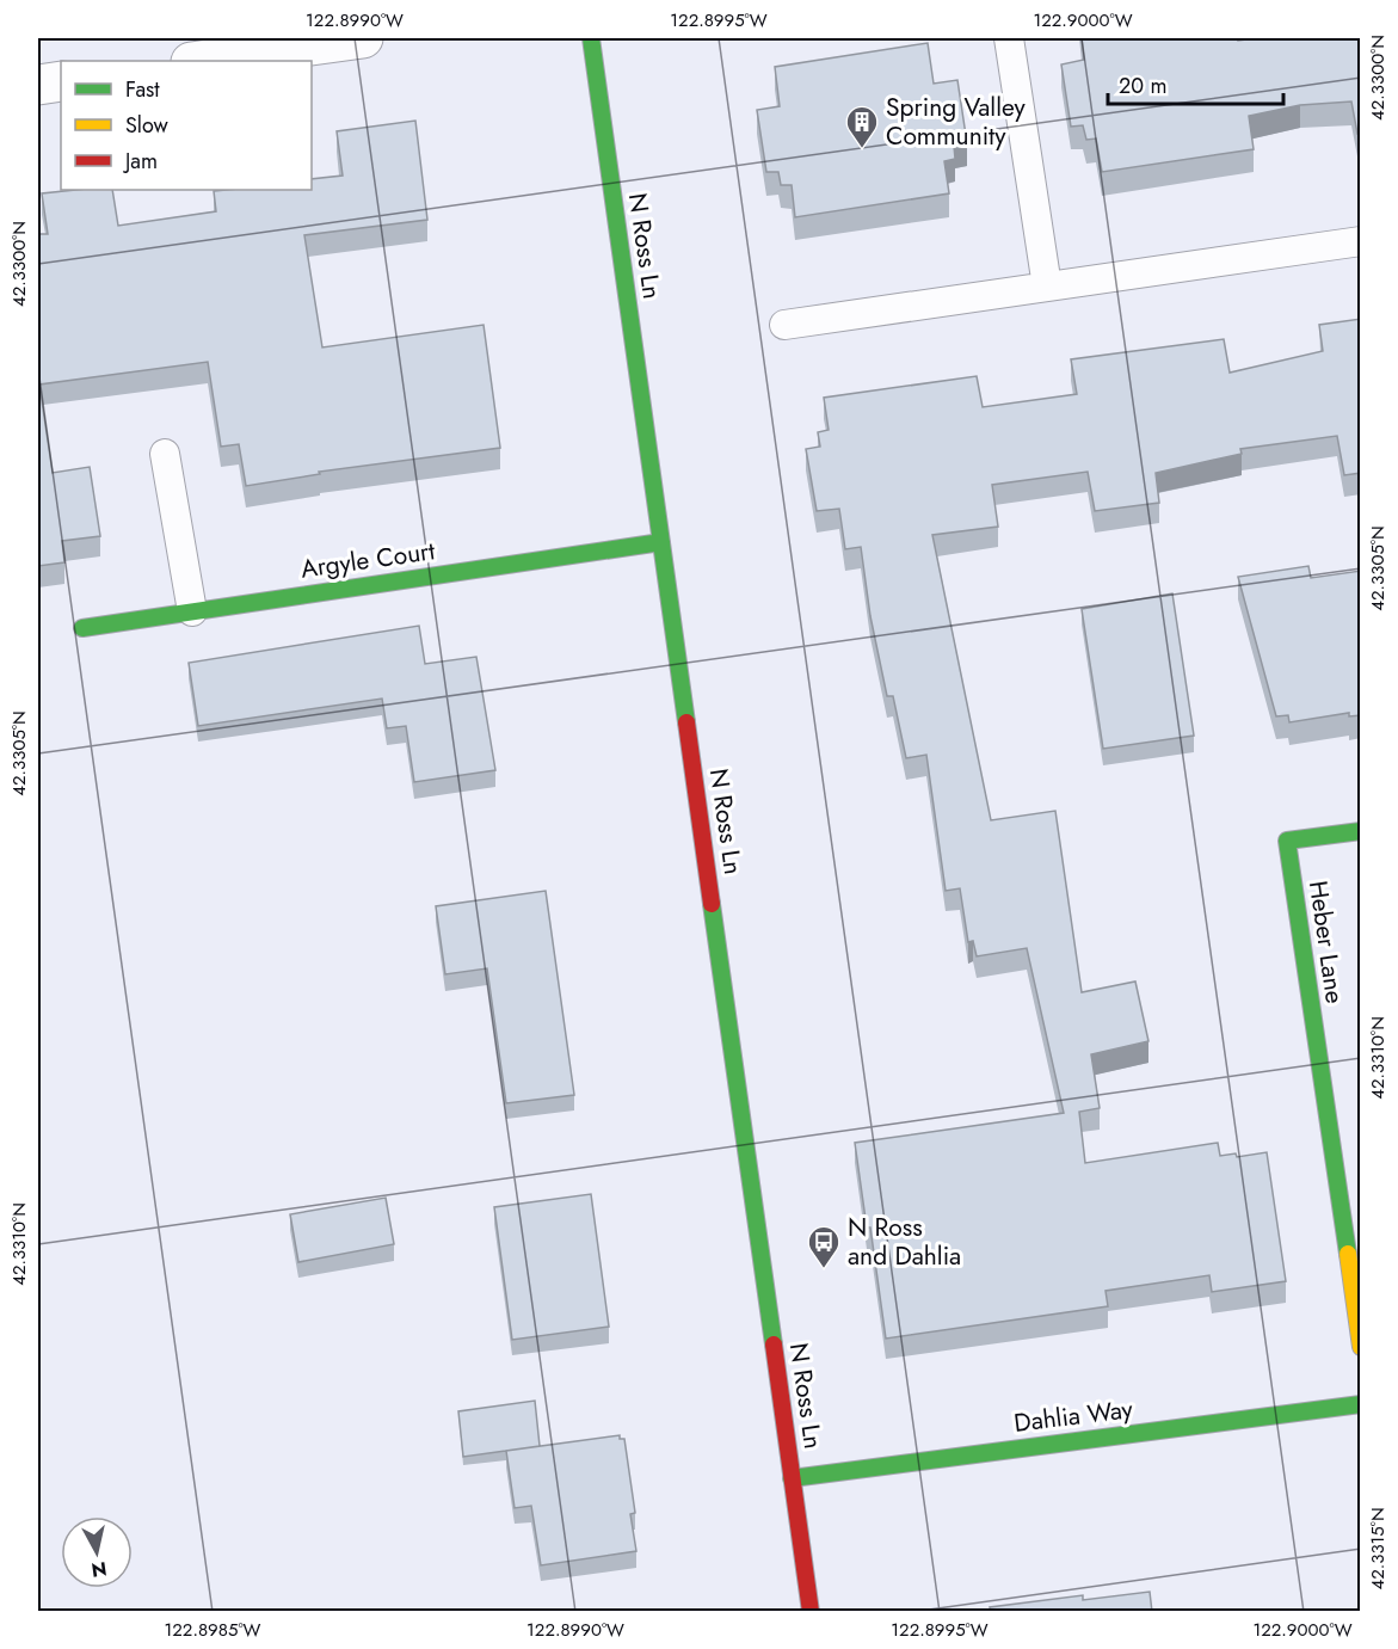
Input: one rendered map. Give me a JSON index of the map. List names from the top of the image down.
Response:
{
  "streets": {
    "street": [
      "N Ross Ln",
      "Argyle Court",
      "Heber Lane",
      "Dahlia Way"
    ]
  },
  "crossings": [
    ["N Ross Ln", "Argyle Court"],
    ["N Ross Ln", "Dahlia Way"]
  ],
  "places": {
    "building": ["Spring Valley Community"],
    "bus stop": ["N Ross and Dahlia"]
  },
  "legend": ["Fast", "Slow", "Jam"],
  "scale_bar": "20 m",
  "north": "bottom",
  "coordinates": [
    "122.8990°W",
    "122.8995°W",
    "122.9000°W",
    "42.3300°N",
    "42.3305°N",
    "42.3310°N",
    "42.3315°N",
    "122.8985°W"
  ]
}
